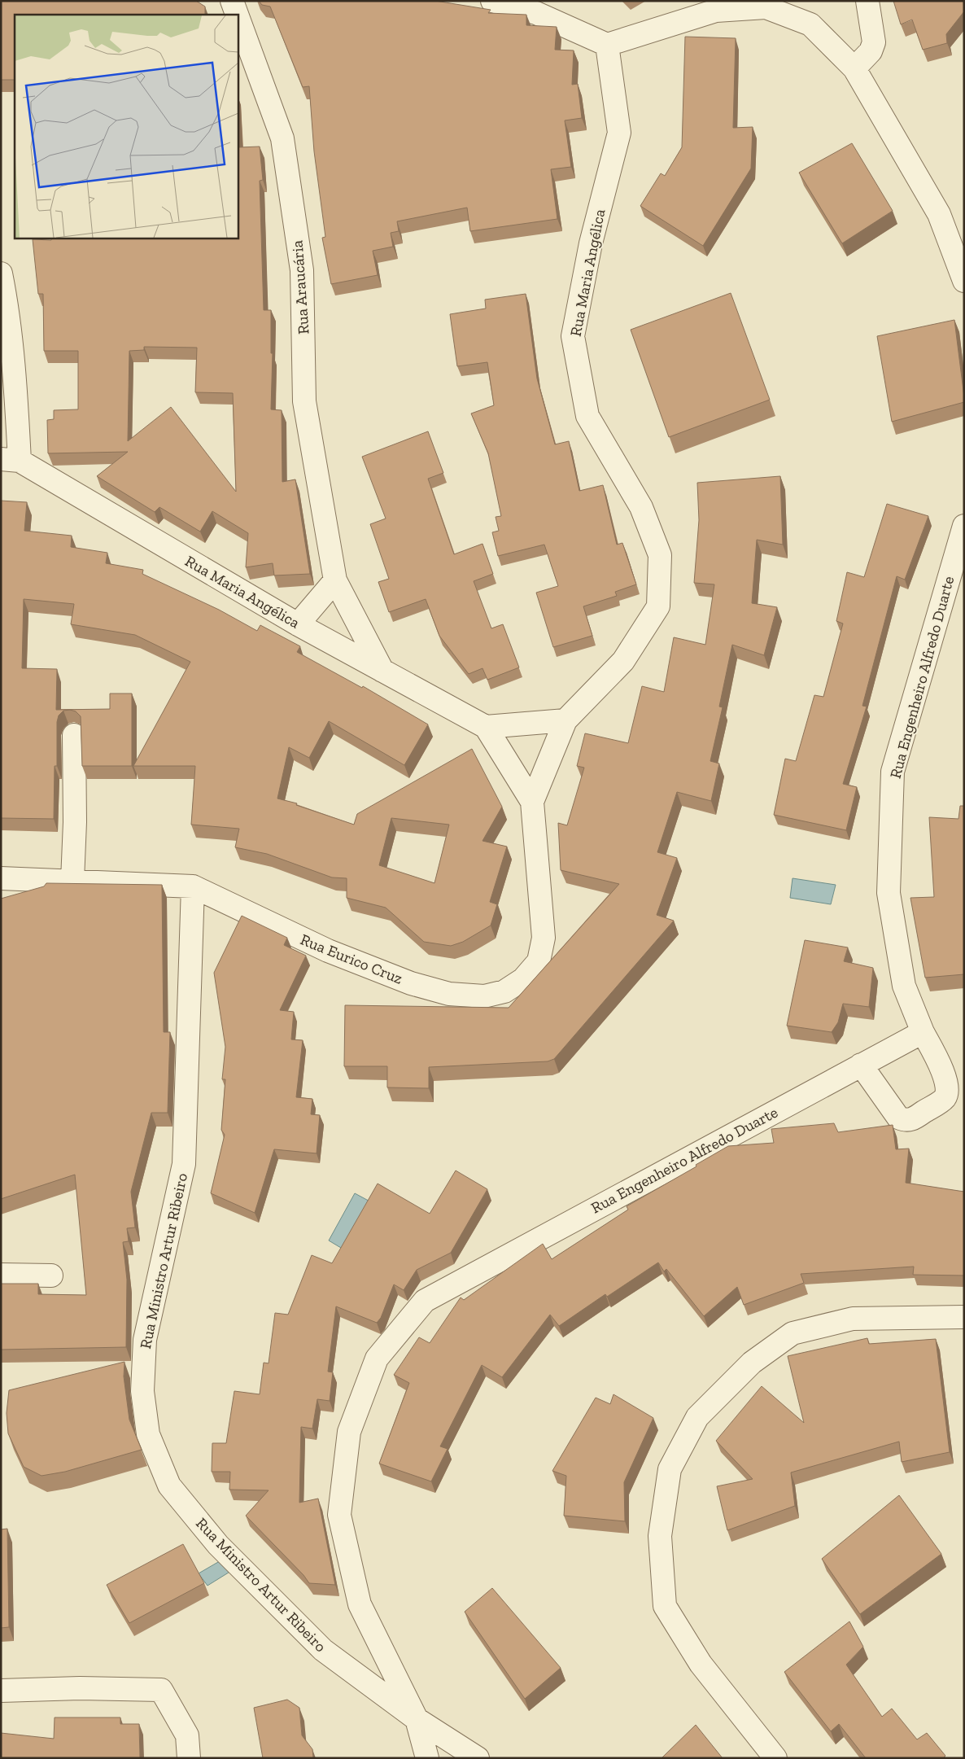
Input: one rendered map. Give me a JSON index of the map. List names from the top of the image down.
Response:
{
  "streets": {
    "street": [
      "Rua Maria Angélica",
      "Rua Araucária",
      "Rua Engenheiro Alfredo Duarte",
      "Rua Eurico Cruz",
      "Rua Ministro Artur Ribeiro"
    ]
  },
  "crossings": [
    ["Rua Maria Angélica", "Rua Araucária"],
    ["Rua Maria Angélica", "Rua Eurico Cruz"],
    ["Rua Engenheiro Alfredo Duarte", "Rua Ministro Artur Ribeiro"],
    ["Rua Eurico Cruz", "Rua Ministro Artur Ribeiro"]
  ]
}
